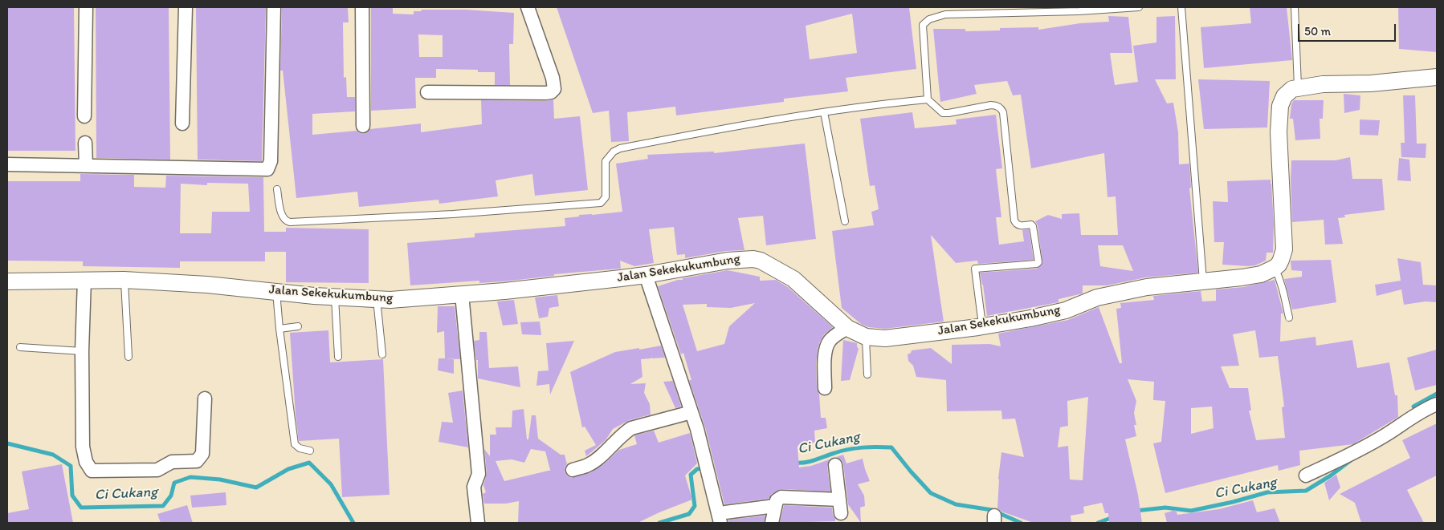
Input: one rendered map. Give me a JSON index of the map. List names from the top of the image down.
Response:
{
  "streets": {
    "street": ["Jalan Sekekukumbung"]
  },
  "water": ["Ci Cukang"],
  "scale_bar": "50 m"
}
